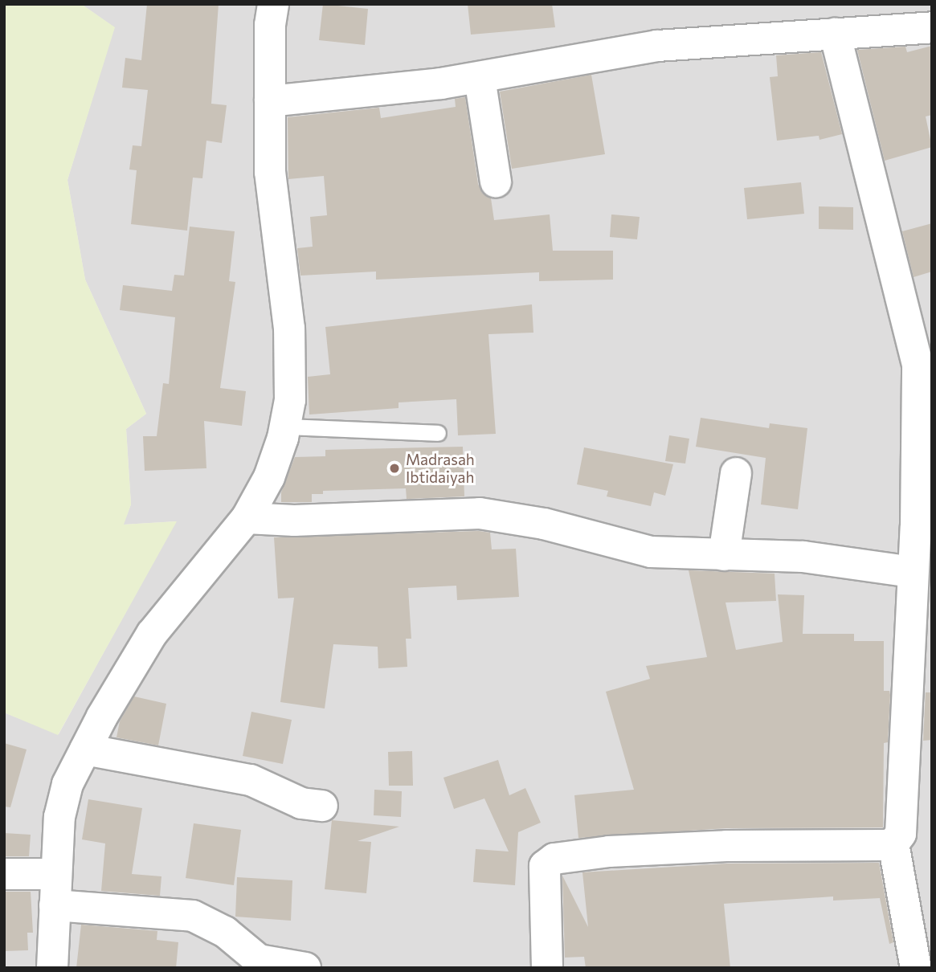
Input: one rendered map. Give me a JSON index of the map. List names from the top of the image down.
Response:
{
  "places": ["Madrasah Ibtidaiyah"]
}
